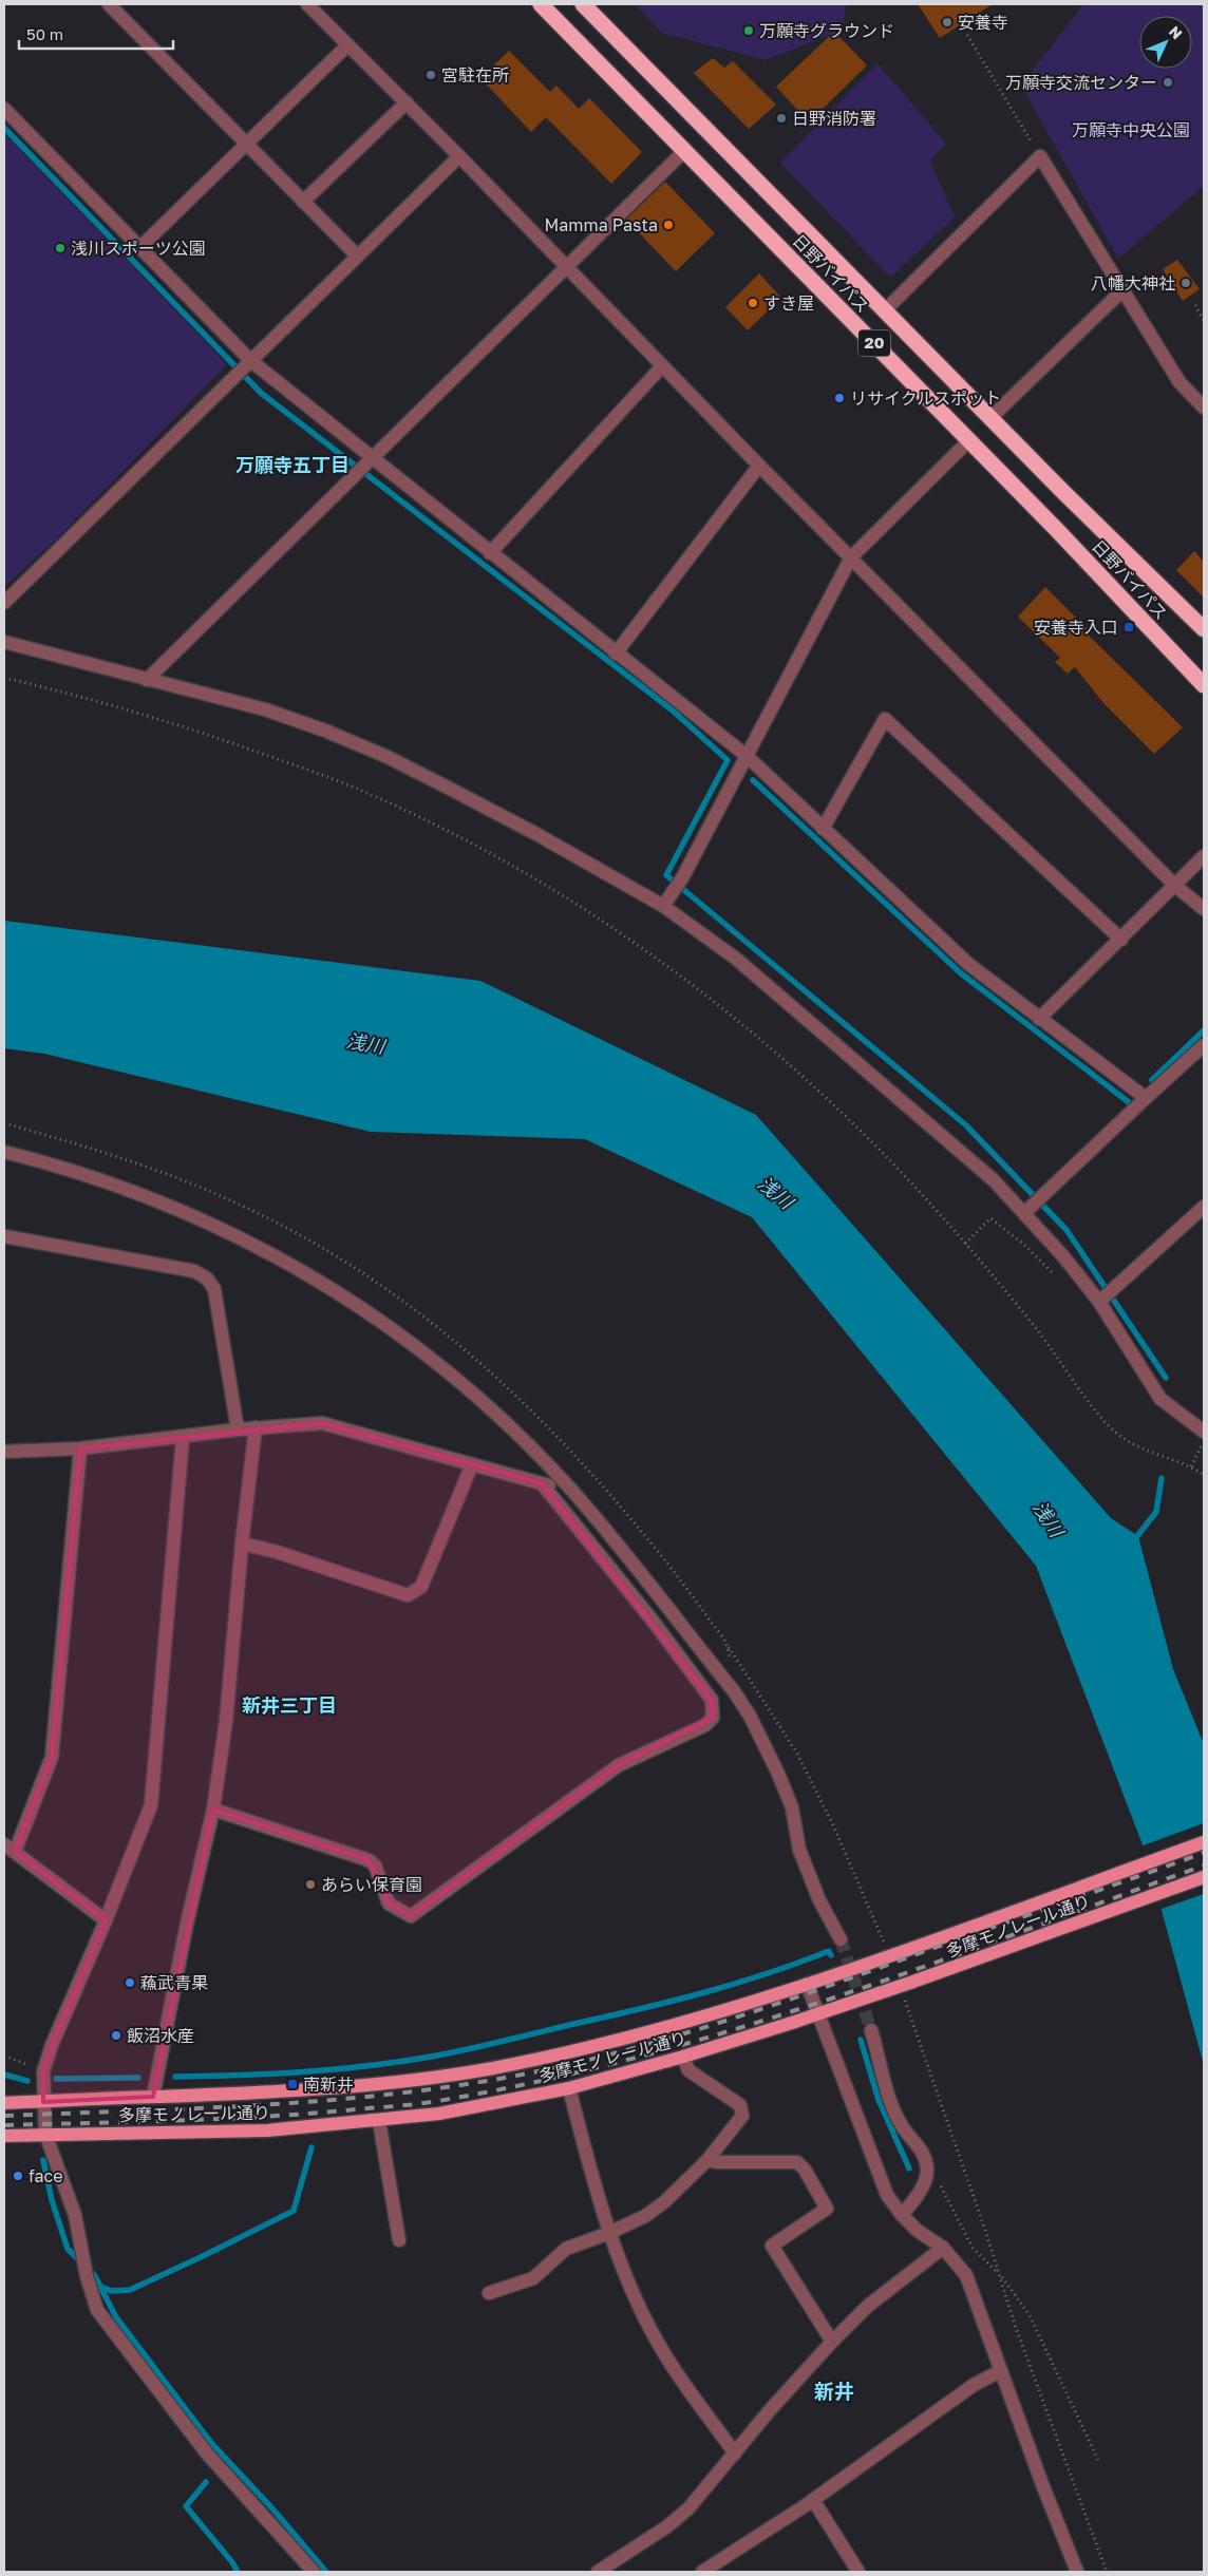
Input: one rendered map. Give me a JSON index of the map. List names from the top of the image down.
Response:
{
  "streets": {
    "highway": ["日野バイパス", "20"],
    "main road": ["多摩モノレール通り"]
  },
  "districts": ["万願寺五丁目", "新井三丁目", "新井"],
  "water": ["浅川"],
  "parks": ["万願寺中央公園"],
  "places": {
    "other": [
      "安養寺",
      "万願寺グラウンド",
      "宮駐在所",
      "万願寺交流センター",
      "日野消防署",
      "Mamma Pasta",
      "浅川スポーツ公園",
      "八幡大神社",
      "すき屋",
      "リサイクルスポット",
      "あらい保育園",
      "蘓武青果",
      "飯沼水産",
      "face"
    ],
    "transit": ["安養寺入口", "南新井"]
  },
  "scale_bar": "50 m",
  "north": "top right"
}
